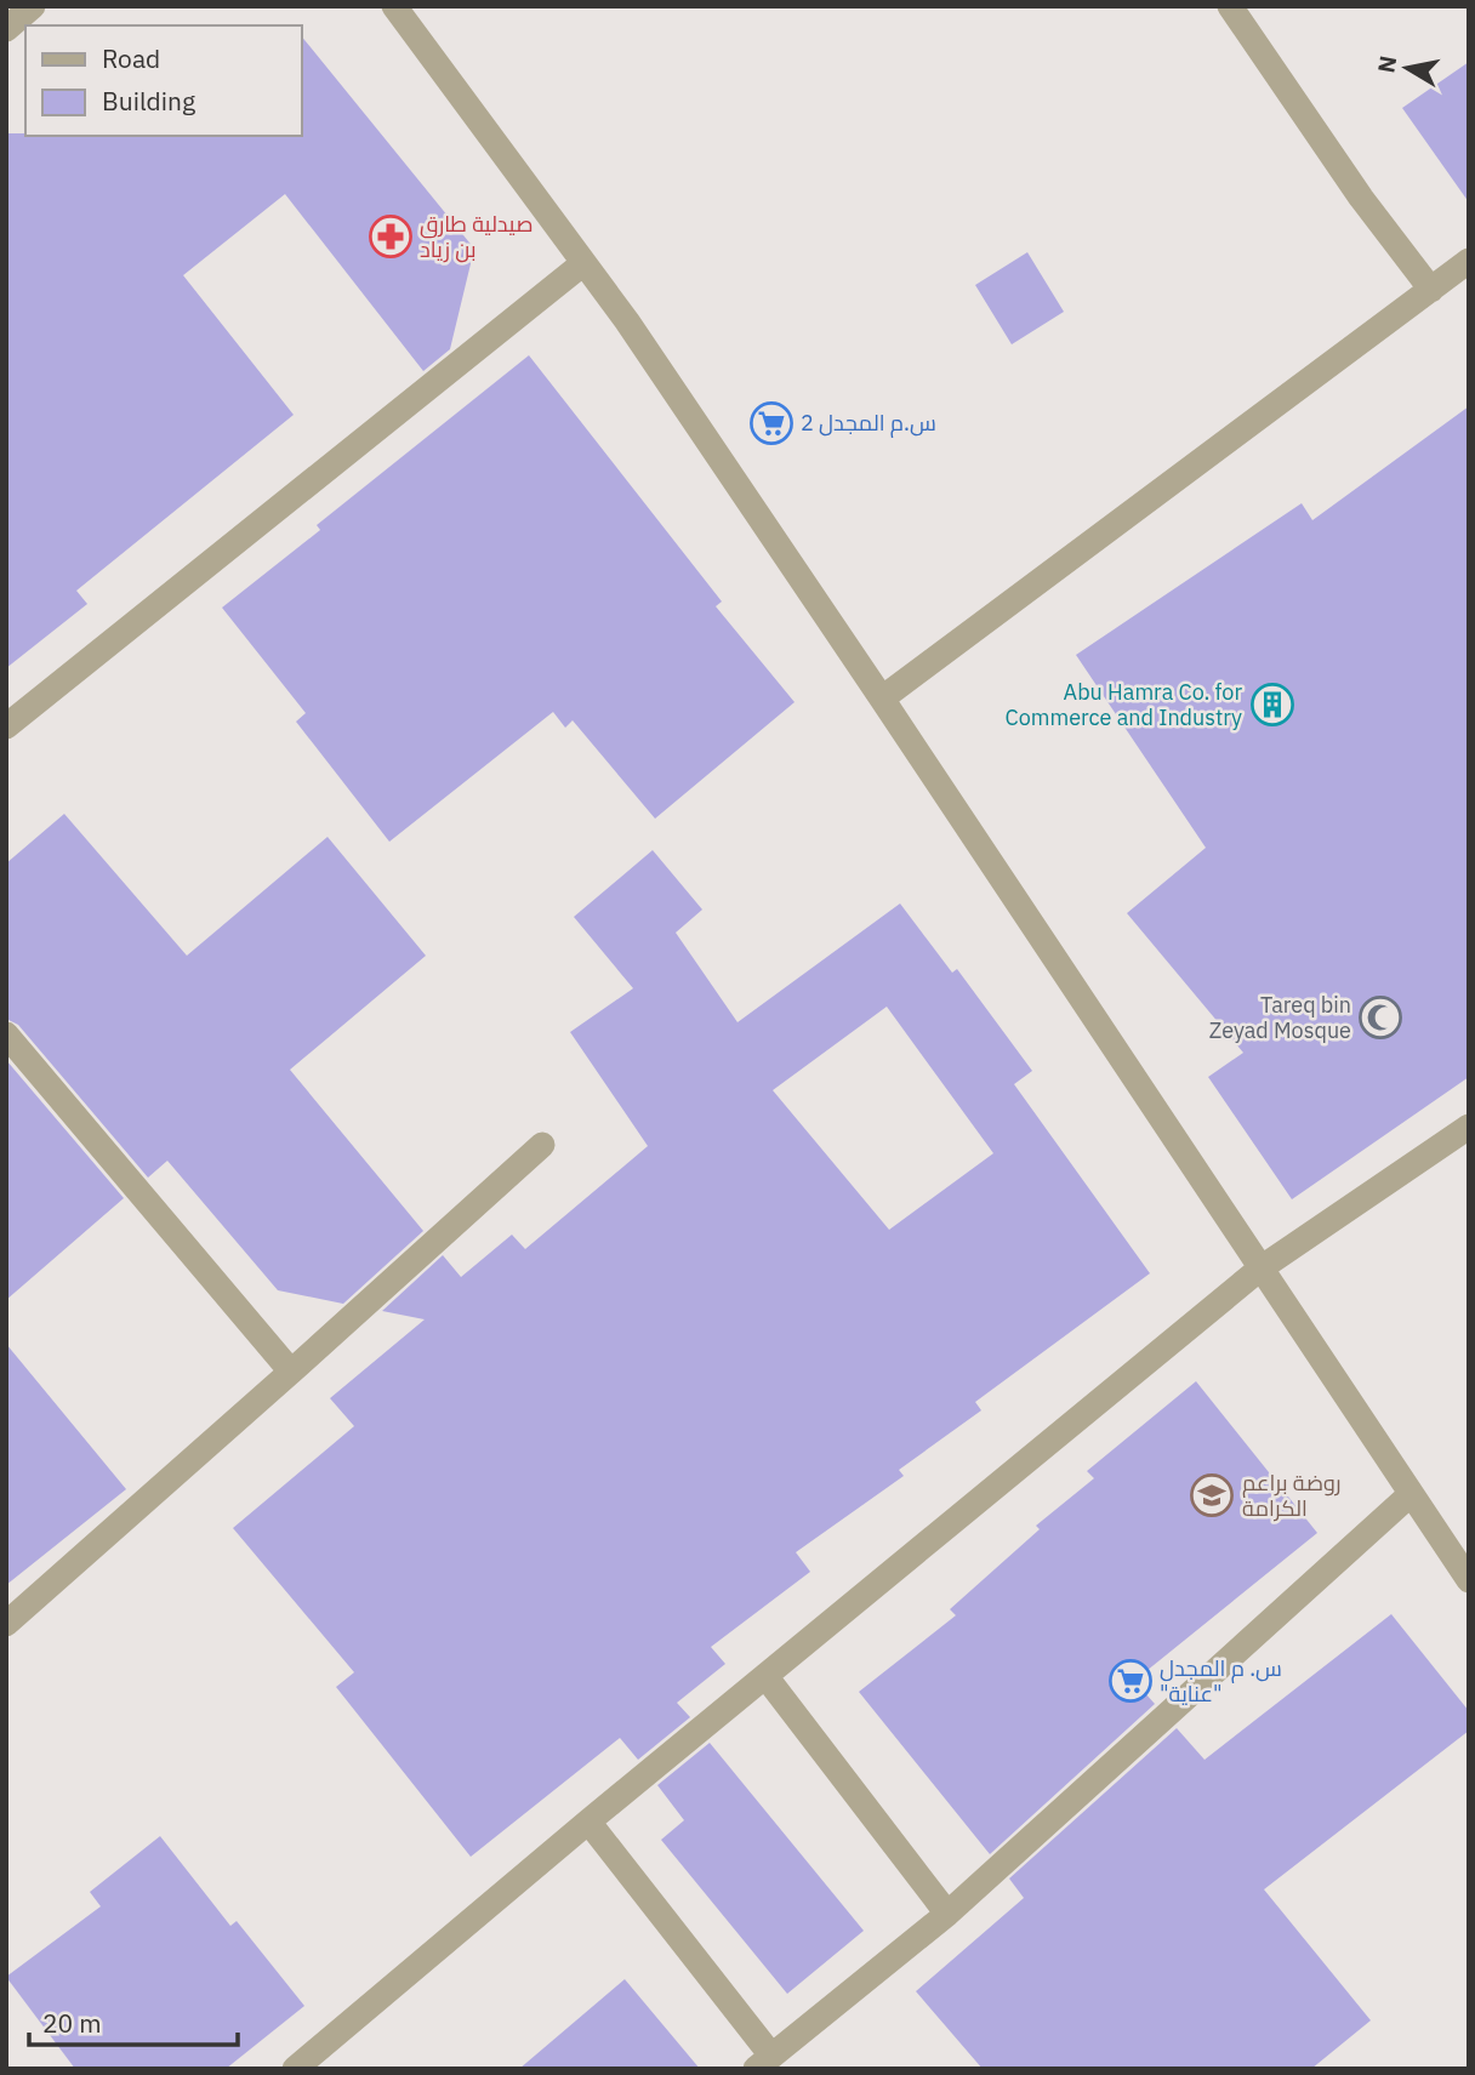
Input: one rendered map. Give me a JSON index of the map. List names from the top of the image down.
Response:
{
  "places": {
    "pharmacy": ["صيدلية طارق بن زياد"],
    "supermarket": ["س.م المجدل 2", "س. م المجدل \"عناية\""],
    "building": ["Abu Hamra Co. for Commerce and Industry"],
    "mosque": ["Tareq bin Zeyad Mosque"],
    "school or university": ["روضة براعم الكرامة"]
  },
  "legend": ["Road", "Building"],
  "scale_bar": "20 m",
  "north": "left"
}
